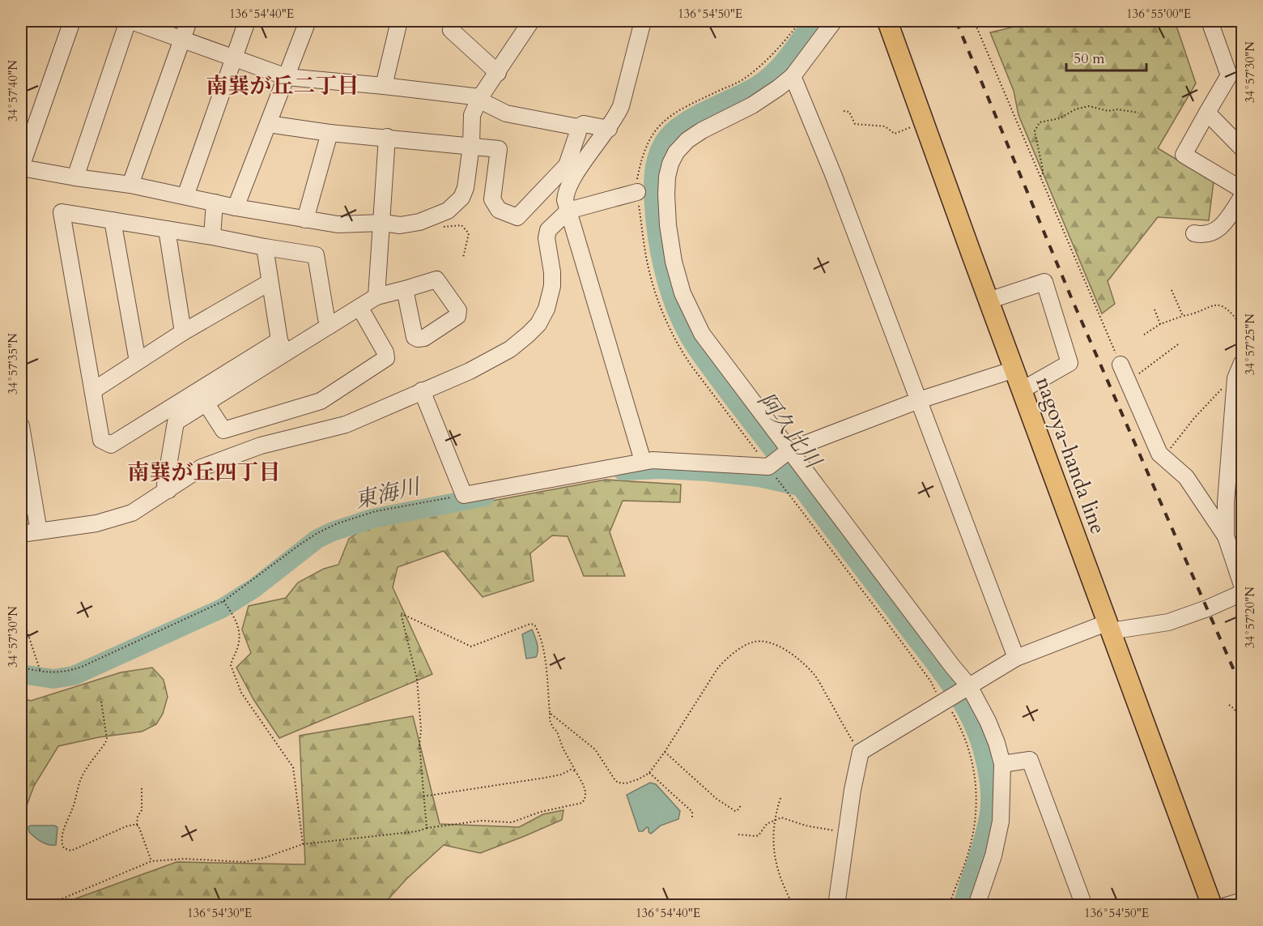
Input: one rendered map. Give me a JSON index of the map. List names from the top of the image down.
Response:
{
  "streets": {
    "main road": ["nagoya-handa line"]
  },
  "districts": ["南巽が丘二丁目", "南巽が丘四丁目"],
  "water": ["阿久比川", "東海川"],
  "scale_bar": "50 m",
  "coordinates": [
    "136°54'40\"E",
    "136°54'50\"E",
    "136°55'00\"E",
    "34°57'30\"N",
    "34°57'40\"N",
    "34°57'25\"N",
    "34°57'35\"N",
    "34°57'20\"N",
    "136°54'30\"E"
  ]
}
